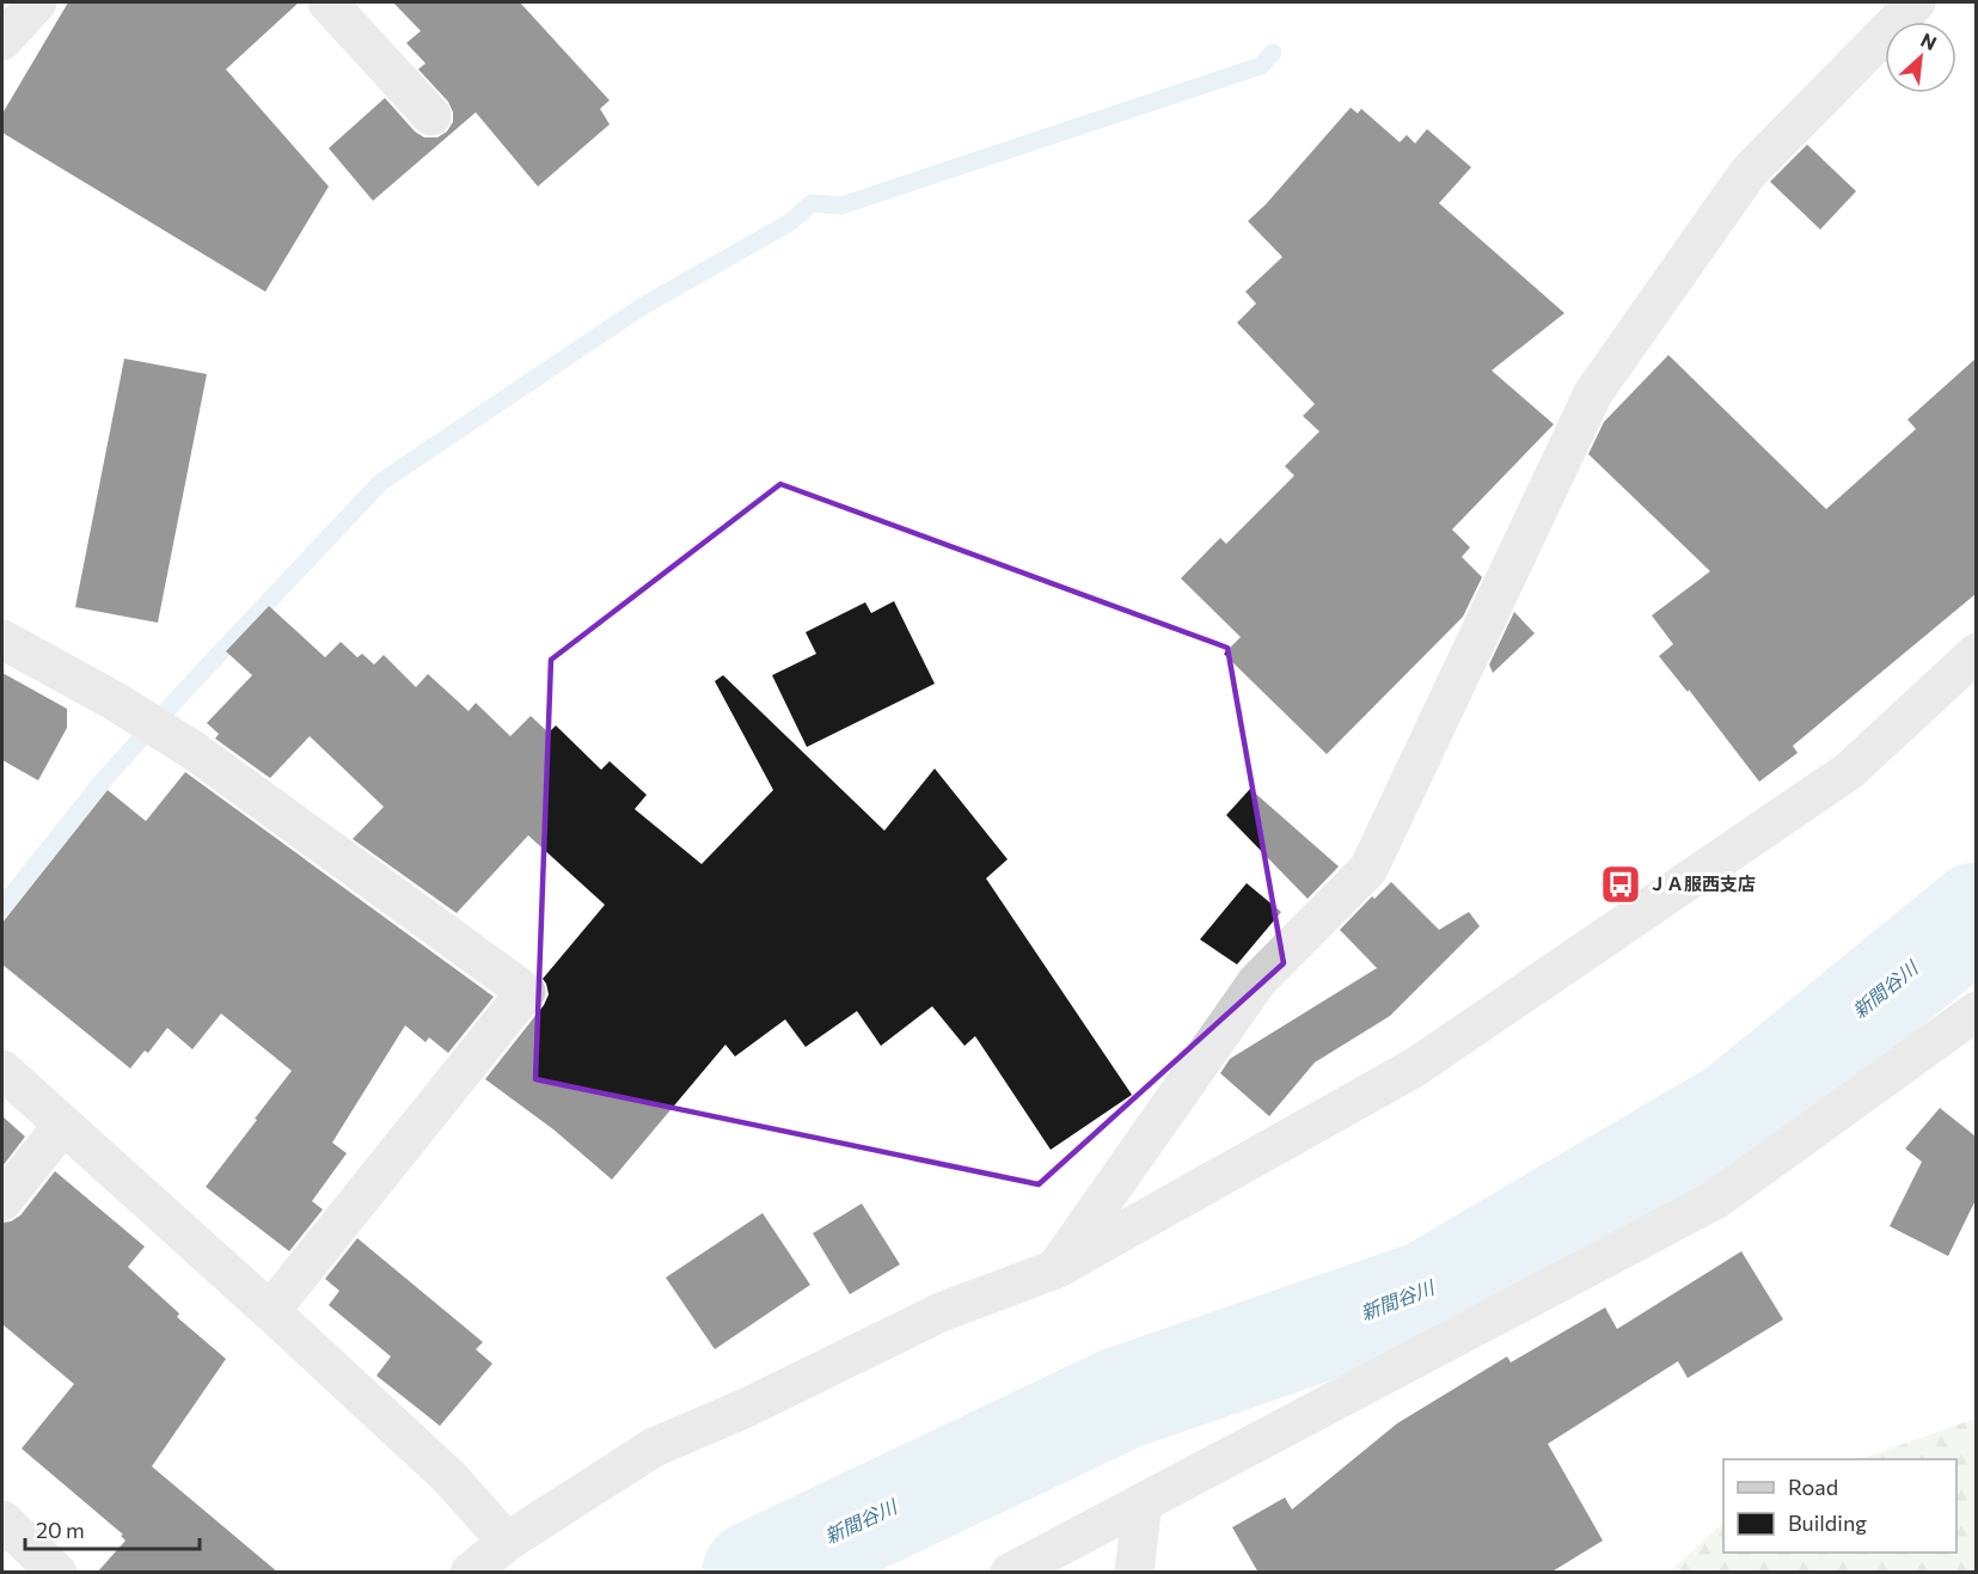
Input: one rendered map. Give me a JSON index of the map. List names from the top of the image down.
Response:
{
  "water": ["新間谷川"],
  "places": {
    "bus stop": ["ＪＡ服西支店"]
  },
  "legend": ["Road", "Building"],
  "scale_bar": "20 m",
  "north": "top right"
}
